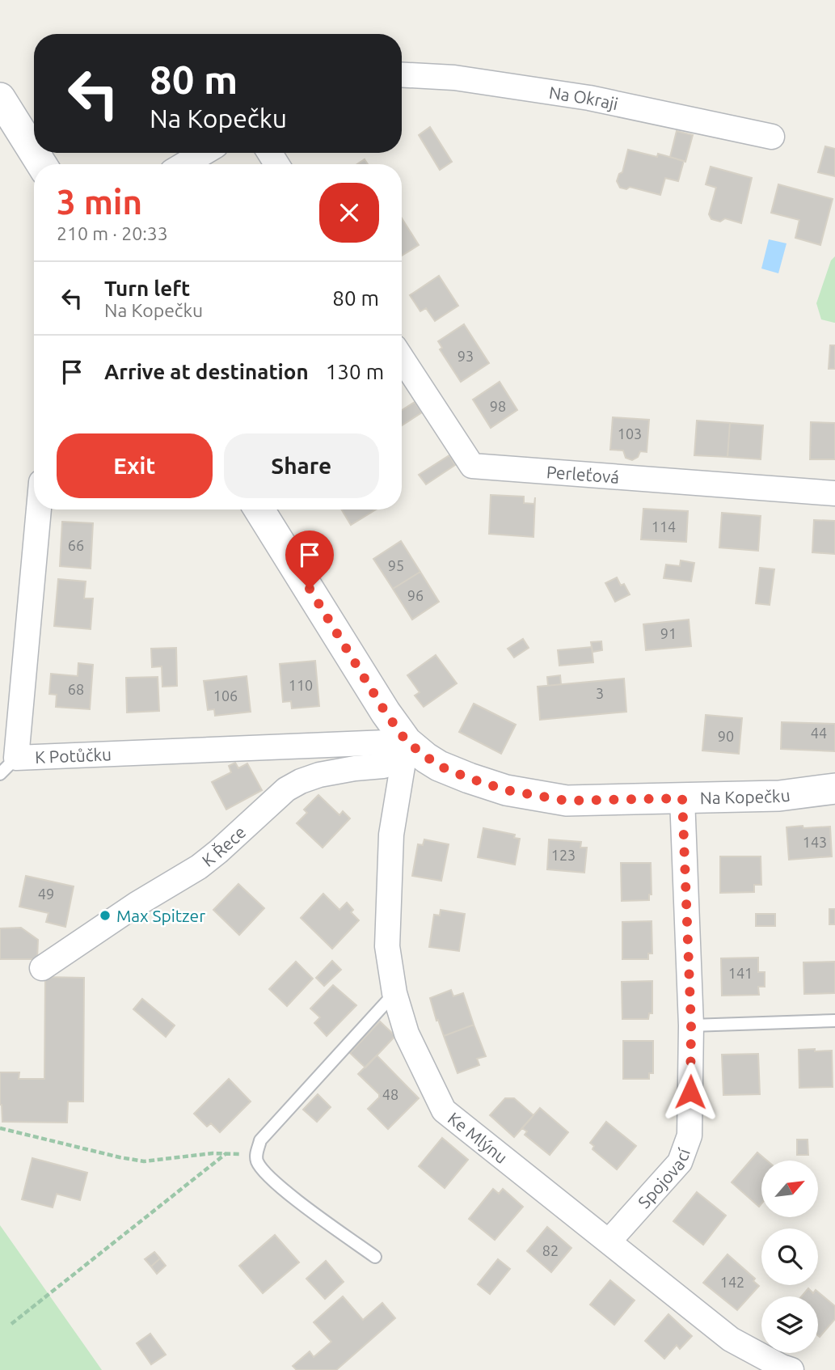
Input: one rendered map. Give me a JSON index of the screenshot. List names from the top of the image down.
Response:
{
  "streets": {
    "street": [
      "Na Okraji",
      "Perleťová",
      "K Potůčku",
      "Na Kopečku",
      "K Řece",
      "Ke Mlýnu",
      "Spojovací"
    ]
  },
  "crossings": [
    ["K Potůčku", "Na Kopečku"],
    ["K Potůčku", "K Řece"],
    ["K Potůčku", "Ke Mlýnu"],
    ["Na Kopečku", "K Řece"],
    ["Na Kopečku", "Ke Mlýnu"],
    ["Na Kopečku", "Spojovací"],
    ["K Řece", "Ke Mlýnu"],
    ["Ke Mlýnu", "Spojovací"]
  ],
  "places": ["Max Spitzer"],
  "house_numbers": [
    "93",
    "98",
    "103",
    "114",
    "66",
    "95",
    "96",
    "91",
    "110",
    "68",
    "3",
    "106",
    "44",
    "90",
    "143",
    "123",
    "49",
    "141",
    "48",
    "82",
    "142"
  ],
  "north": "top right",
  "page": {
    "turn": ["80 m", "Na Kopečku"],
    "heading": ["3 min", "210 m · 20:33"],
    "list": [
      {
        "name": "Turn left",
        "note": "Na Kopečku",
        "value": "80 m"
      },
      {
        "name": "Arrive at destination",
        "value": "130 m"
      }
    ],
    "buttons": ["Exit", "Share"]
  }
}
